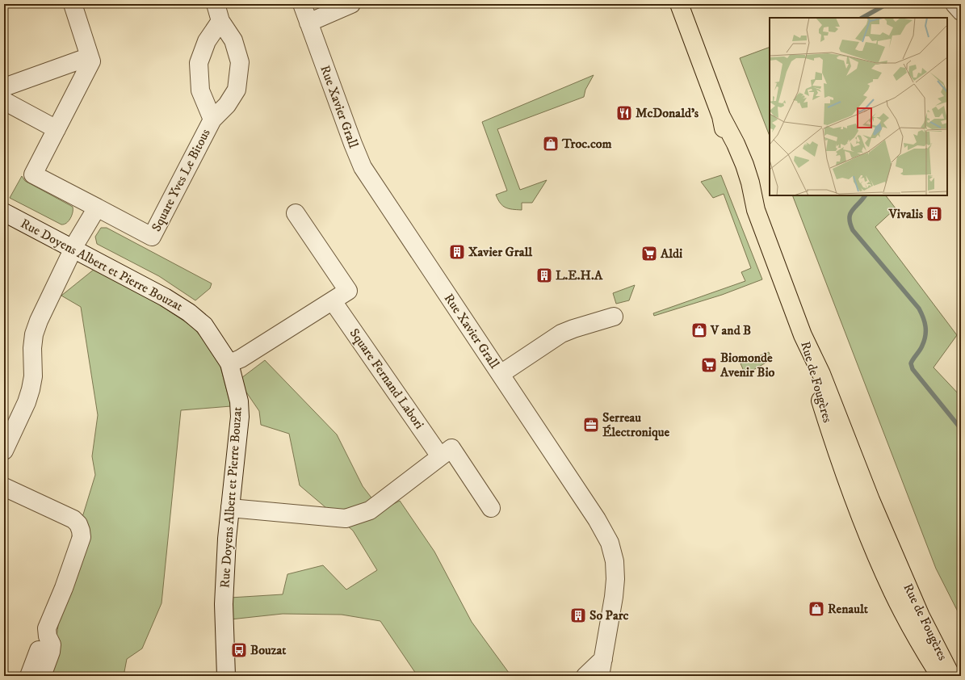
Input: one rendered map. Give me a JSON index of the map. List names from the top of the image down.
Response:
{
  "streets": {
    "main road": ["Rue de Fougères"],
    "street": [
      "Rue Xavier Grall",
      "Square Yves Le Bitous",
      "Rue Doyens Albert et Pierre Bouzat",
      "Square Fernand Labori"
    ]
  },
  "places": {
    "restaurant": ["McDonald's"],
    "shop": ["Troc.com", "V and B", "Renault"],
    "building": [
      "Vivalis",
      "Xavier Grall",
      "L.E.H.A",
      "So Parc"
    ],
    "supermarket": ["Aldi", "Biomonde Avenir Bio"],
    "office": ["Serreau Électronique"],
    "bus stop": ["Bouzat"]
  }
}
